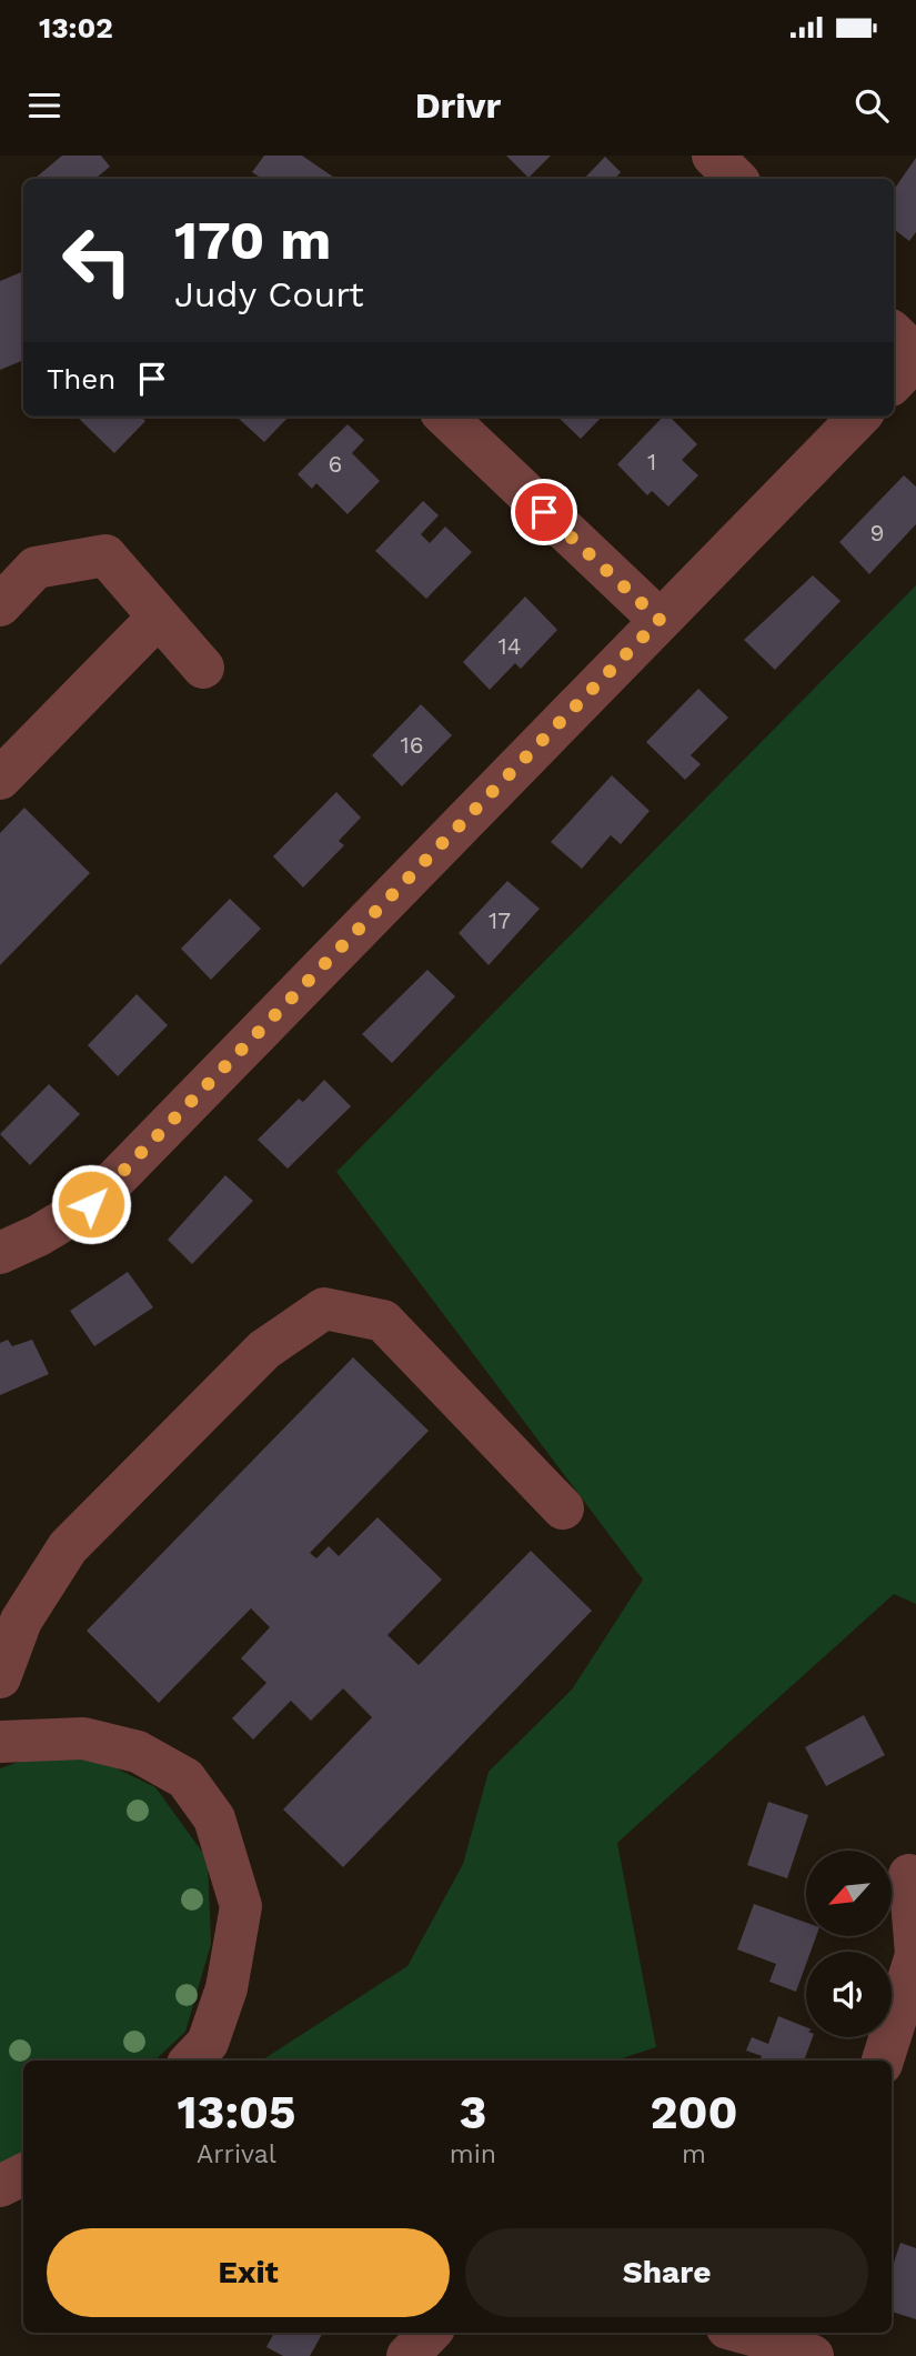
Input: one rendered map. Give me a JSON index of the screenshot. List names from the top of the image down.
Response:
{
  "house_numbers": [
    "1",
    "6",
    "9",
    "14",
    "16",
    "17"
  ],
  "north": "bottom left",
  "page": {
    "status": "13:02",
    "header": "Drivr",
    "turn": ["170 m", "Judy Court"],
    "then": "Then",
    "eta": [
      "13:05",
      "Arrival",
      "3",
      "min",
      "200",
      "m"
    ],
    "buttons": ["Exit", "Share"]
  }
}
